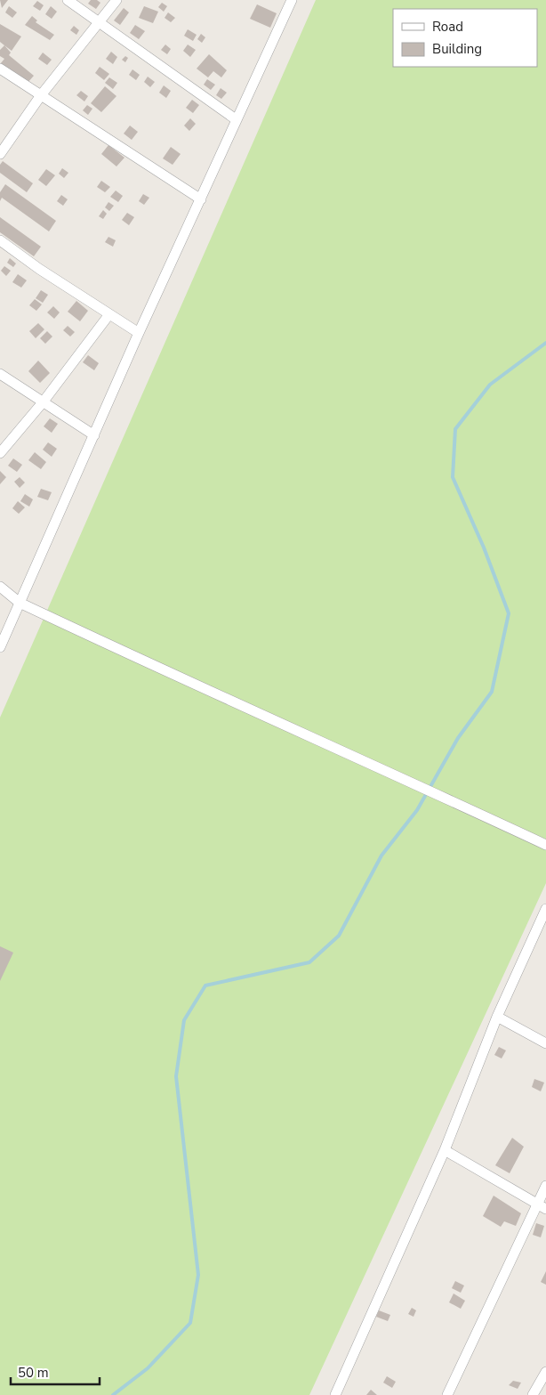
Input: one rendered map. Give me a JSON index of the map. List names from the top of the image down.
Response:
{
  "legend": ["Road", "Building"],
  "scale_bar": "50 m"
}
